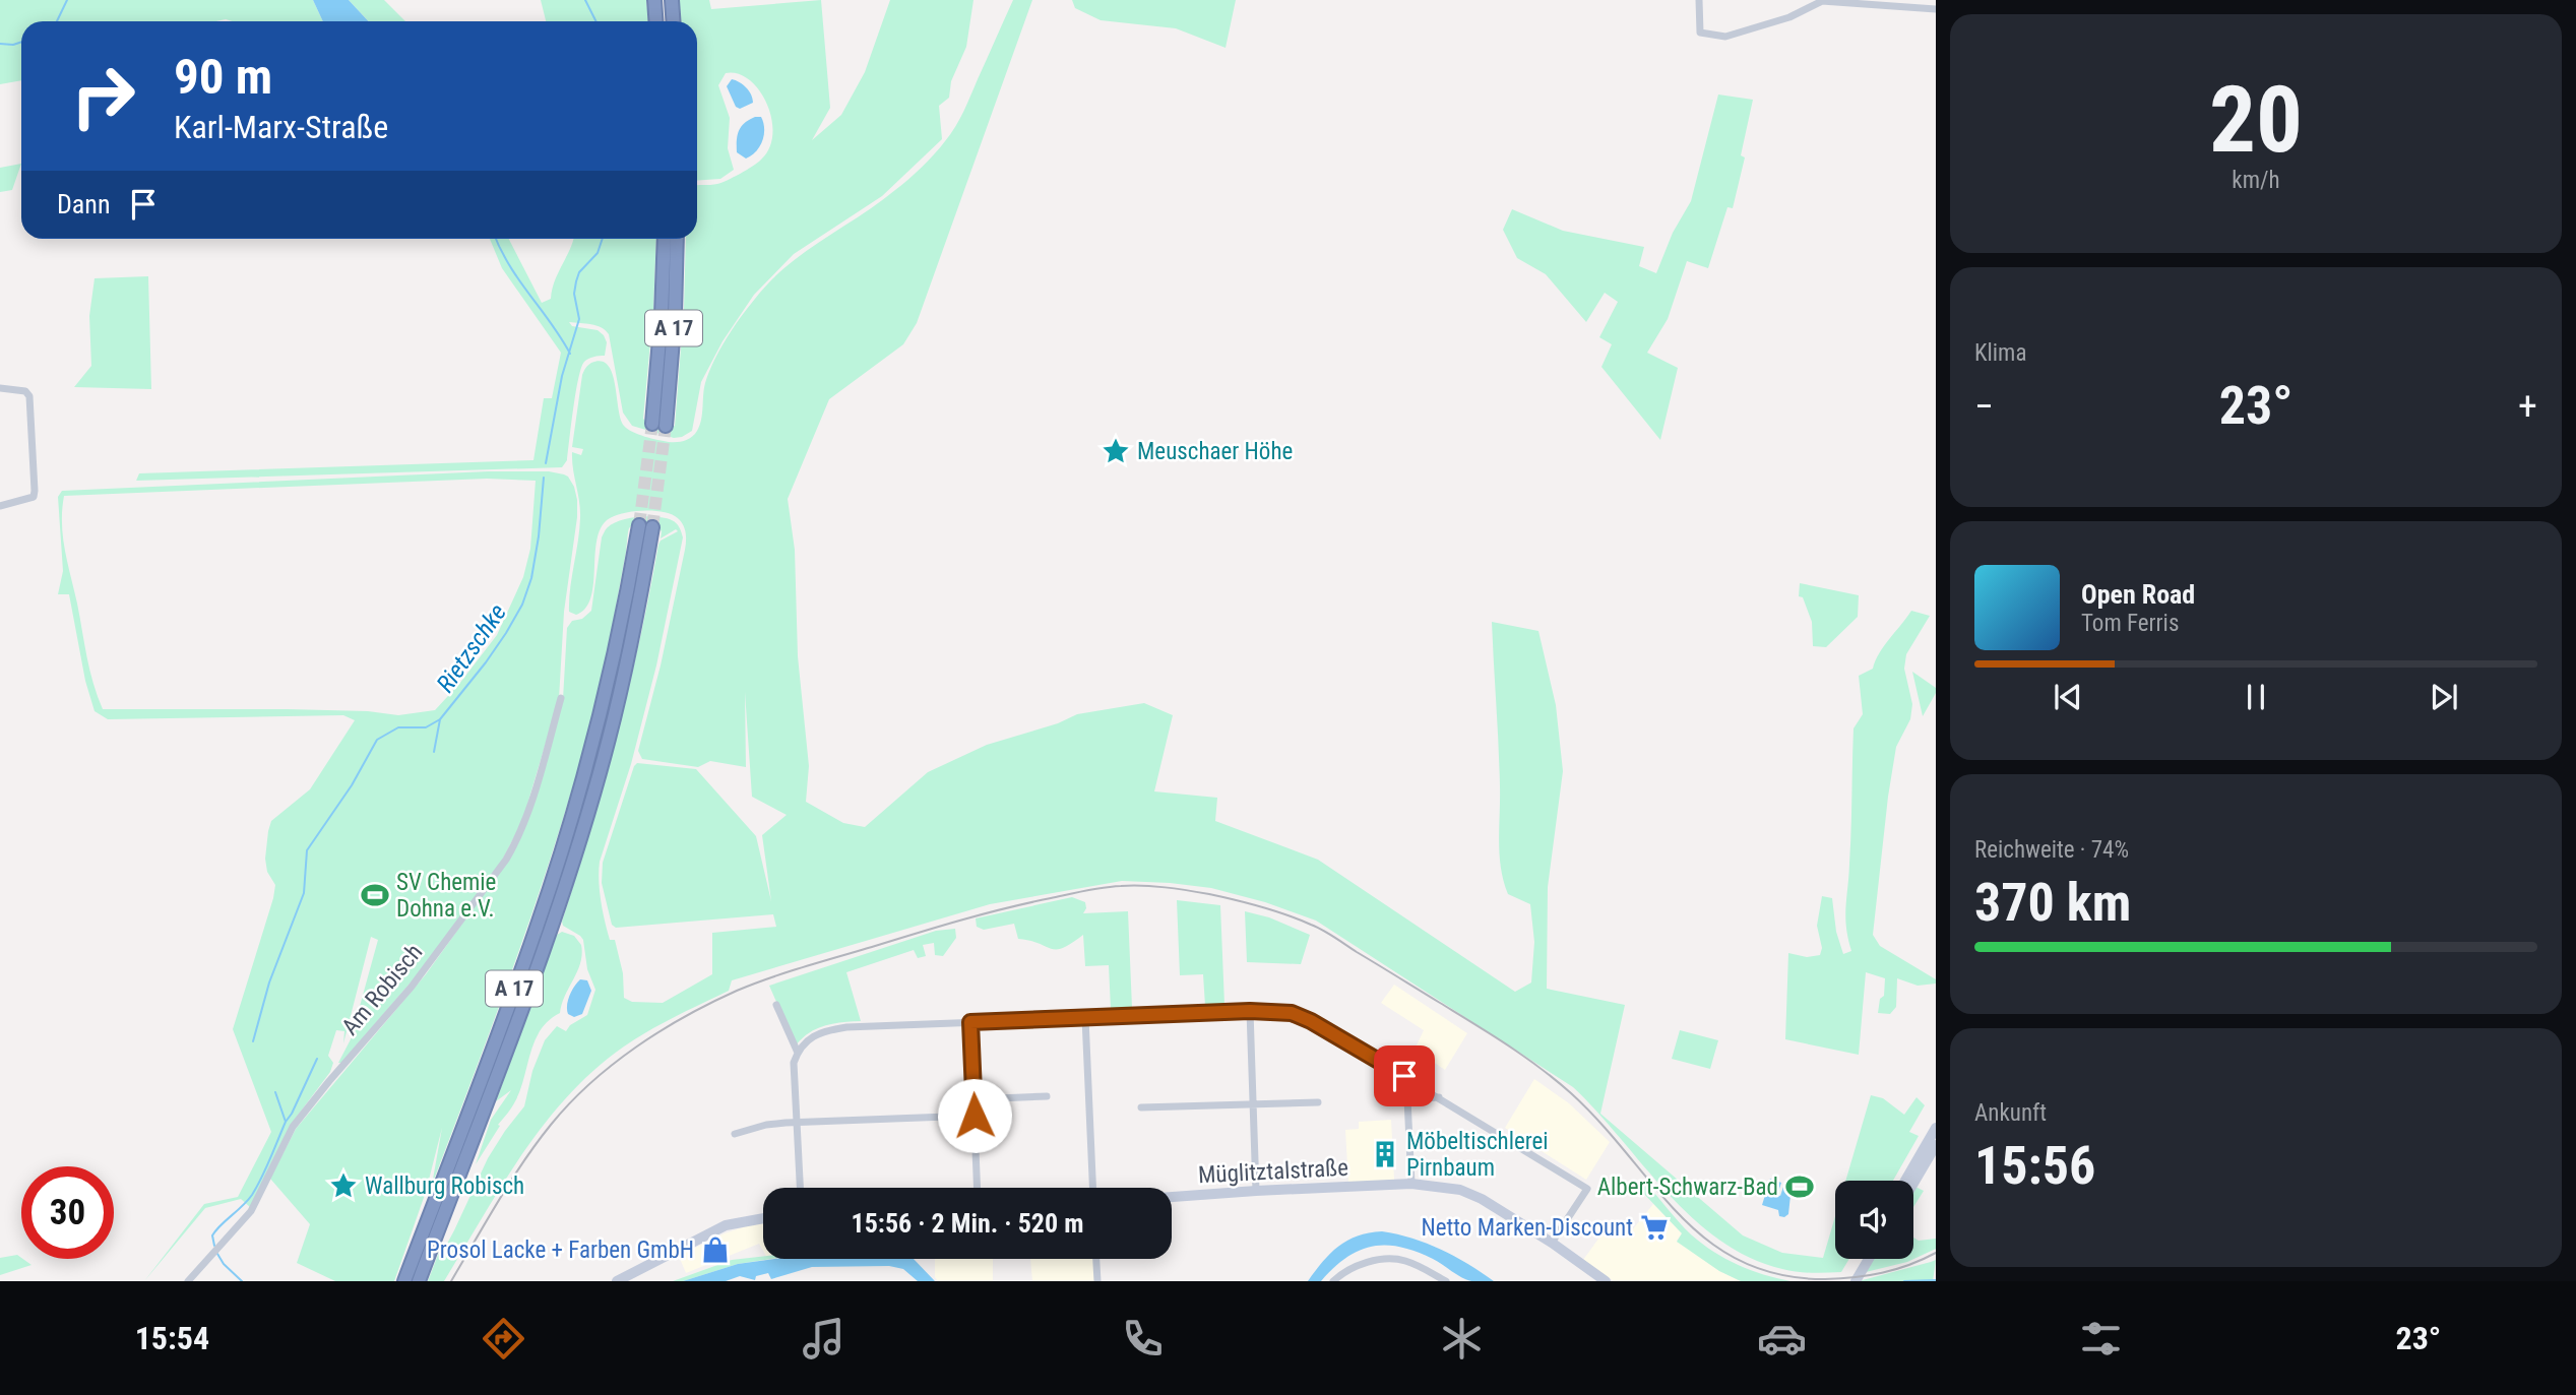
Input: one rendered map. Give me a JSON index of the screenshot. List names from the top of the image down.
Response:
{
  "streets": {
    "highway": ["A 17"],
    "main road": ["Müglitztalstraße"],
    "street": ["Am Robisch"]
  },
  "water": ["Rietzschke"],
  "places": {
    "place": ["Meuschaer Höhe", "Wallburg Robisch"],
    "sports": ["SV Chemie Dohna e.V.", "Albert-Schwarz-Bad"],
    "building": ["Möbeltischlerei Pirnbaum"],
    "supermarket": ["Netto Marken-Discount"],
    "shop": ["Prosol Lacke + Farben GmbH"]
  },
  "page": {
    "tile": [
      ["20", "km/h"],
      "Klima",
      ["Reichweite · 74%", "370 km"],
      ["Ankunft", "15:56"]
    ],
    "turn": ["90 m", "Karl-Marx-Straße"],
    "then": "Dann",
    "heat": ["−", "23°", "+"],
    "song": ["Open Road", "Tom Ferris"],
    "limit": "30",
    "trip": "15:56 · 2 Min. · 520 m",
    "tabs": ["15:54", "23°"]
  }
}
